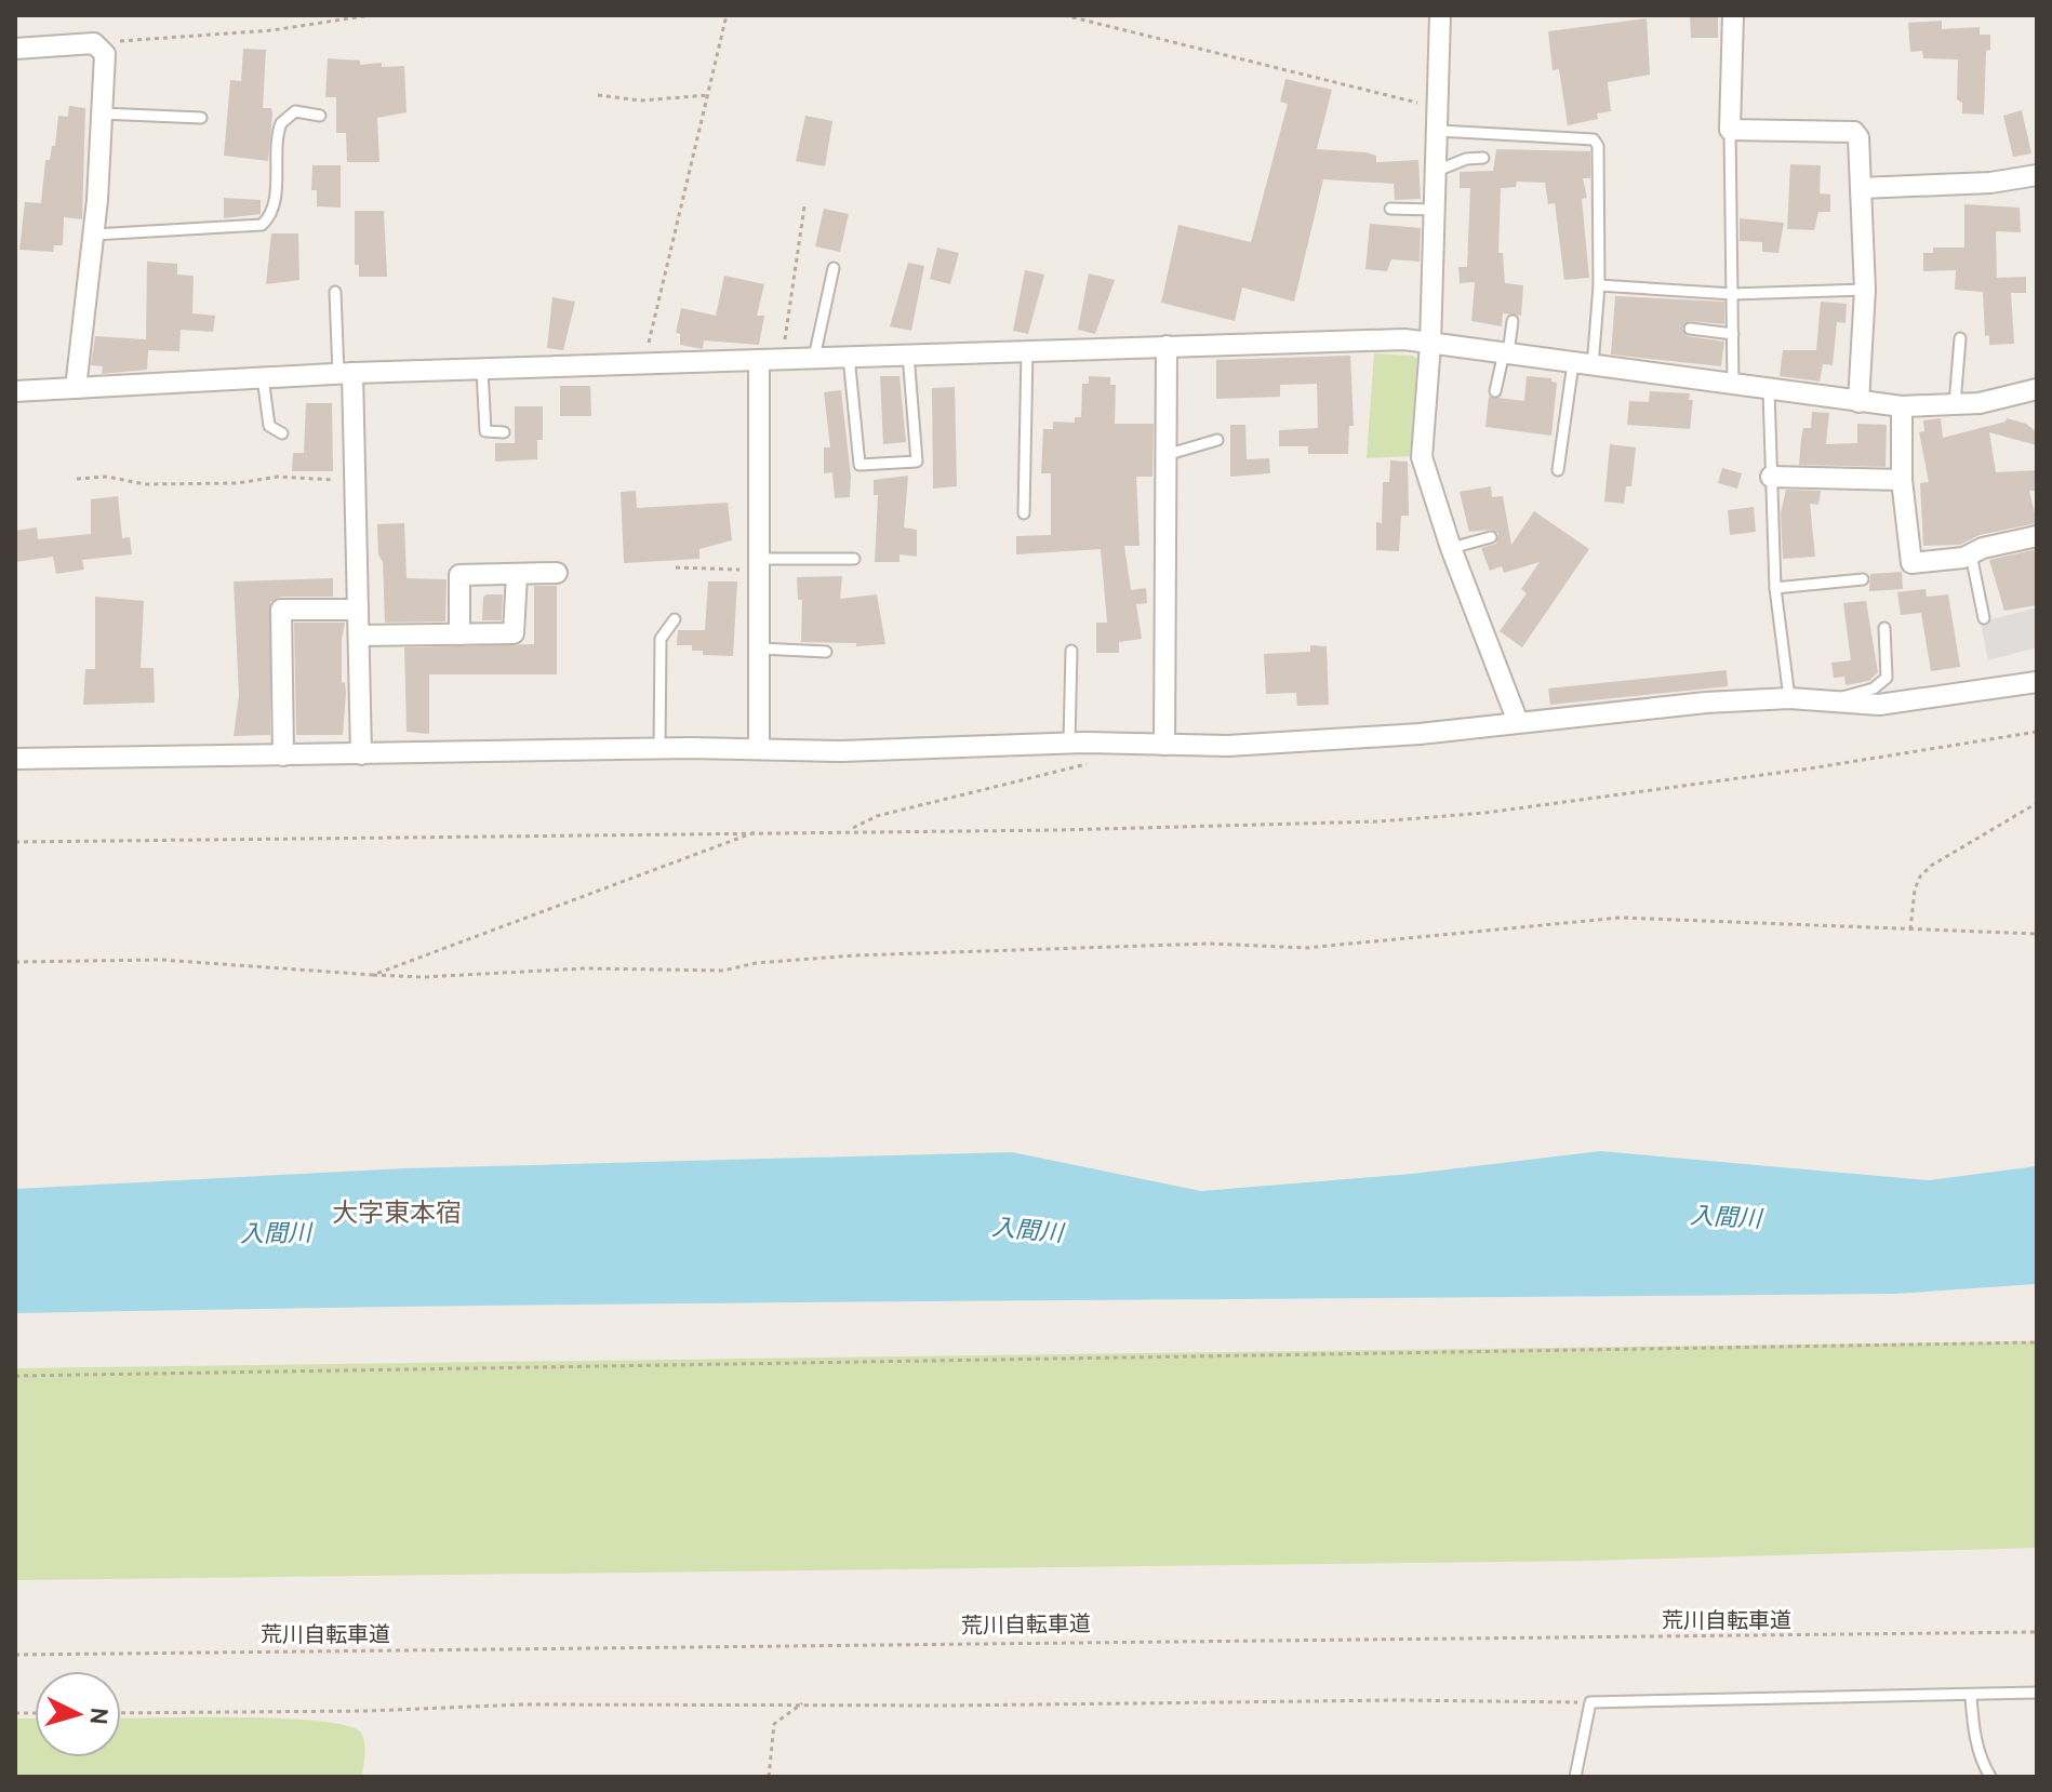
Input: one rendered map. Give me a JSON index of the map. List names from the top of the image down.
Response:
{
  "streets": {
    "path": ["荒川自転車道"]
  },
  "districts": ["大字東本宿"],
  "water": ["入間川"],
  "north": "right"
}
